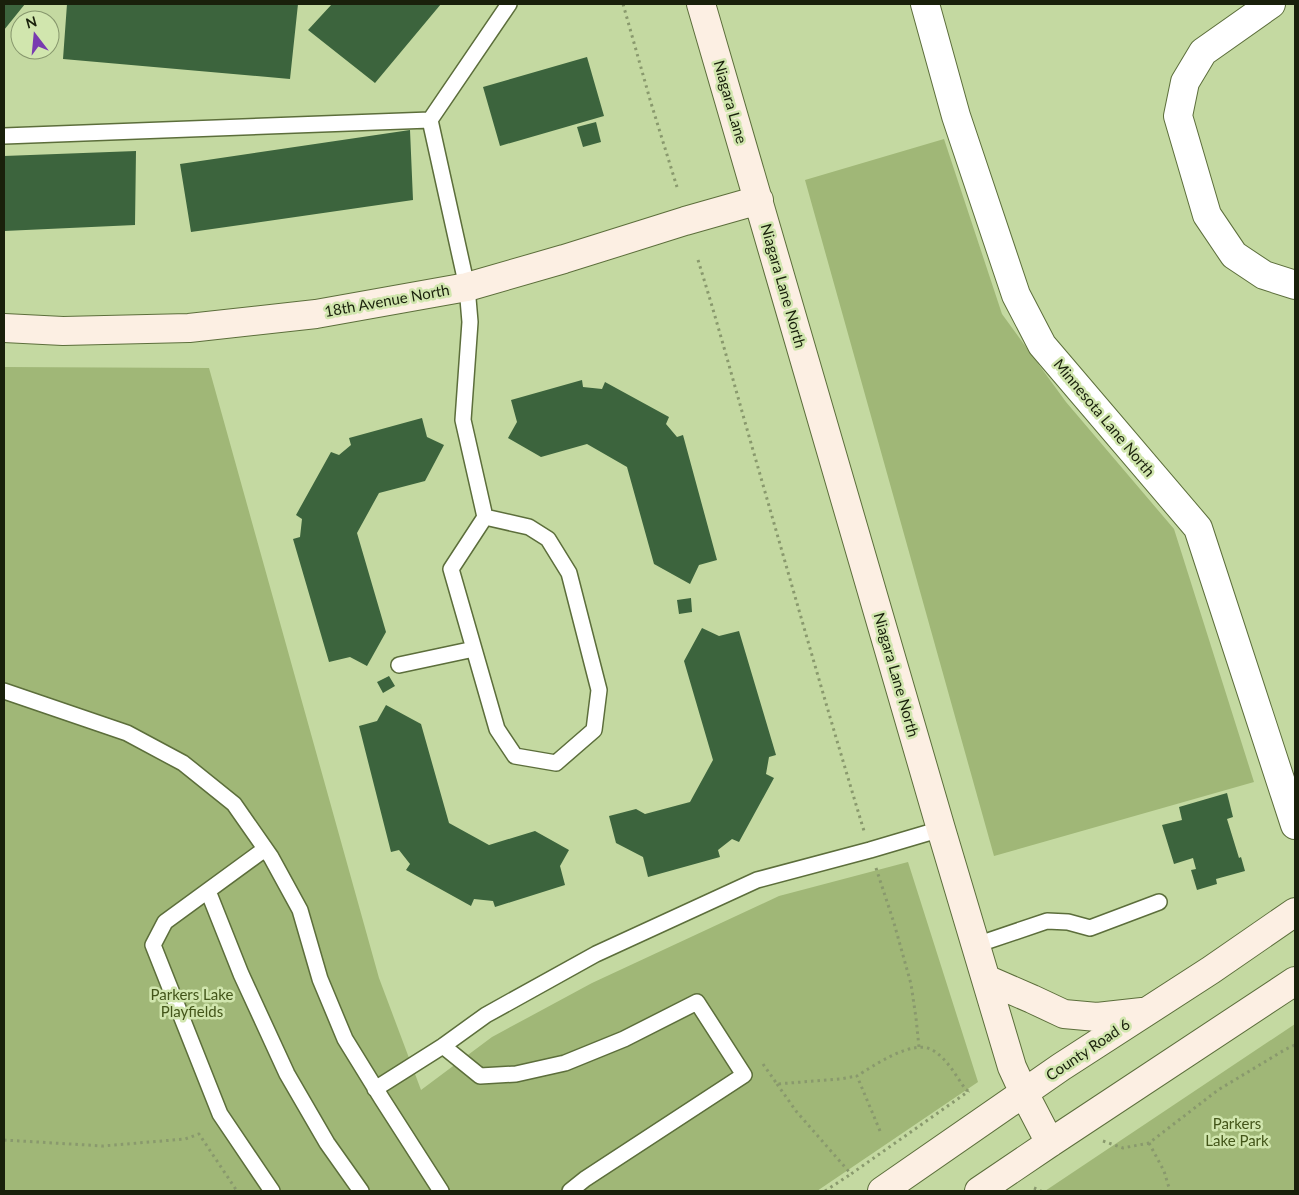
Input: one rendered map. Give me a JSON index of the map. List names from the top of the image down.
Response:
{
  "streets": {
    "street": [
      "Niagara Lane",
      "Niagara Lane North",
      "18th Avenue North",
      "Minnesota Lane North",
      "County Road 6"
    ]
  },
  "crossings": [
    ["Niagara Lane", "Niagara Lane North"],
    ["Niagara Lane", "18th Avenue North"],
    ["Niagara Lane North", "18th Avenue North"],
    ["Niagara Lane North", "County Road 6"]
  ],
  "parks": ["Parkers Lake Playfields", "Parkers Lake Park"],
  "north": "top"
}
